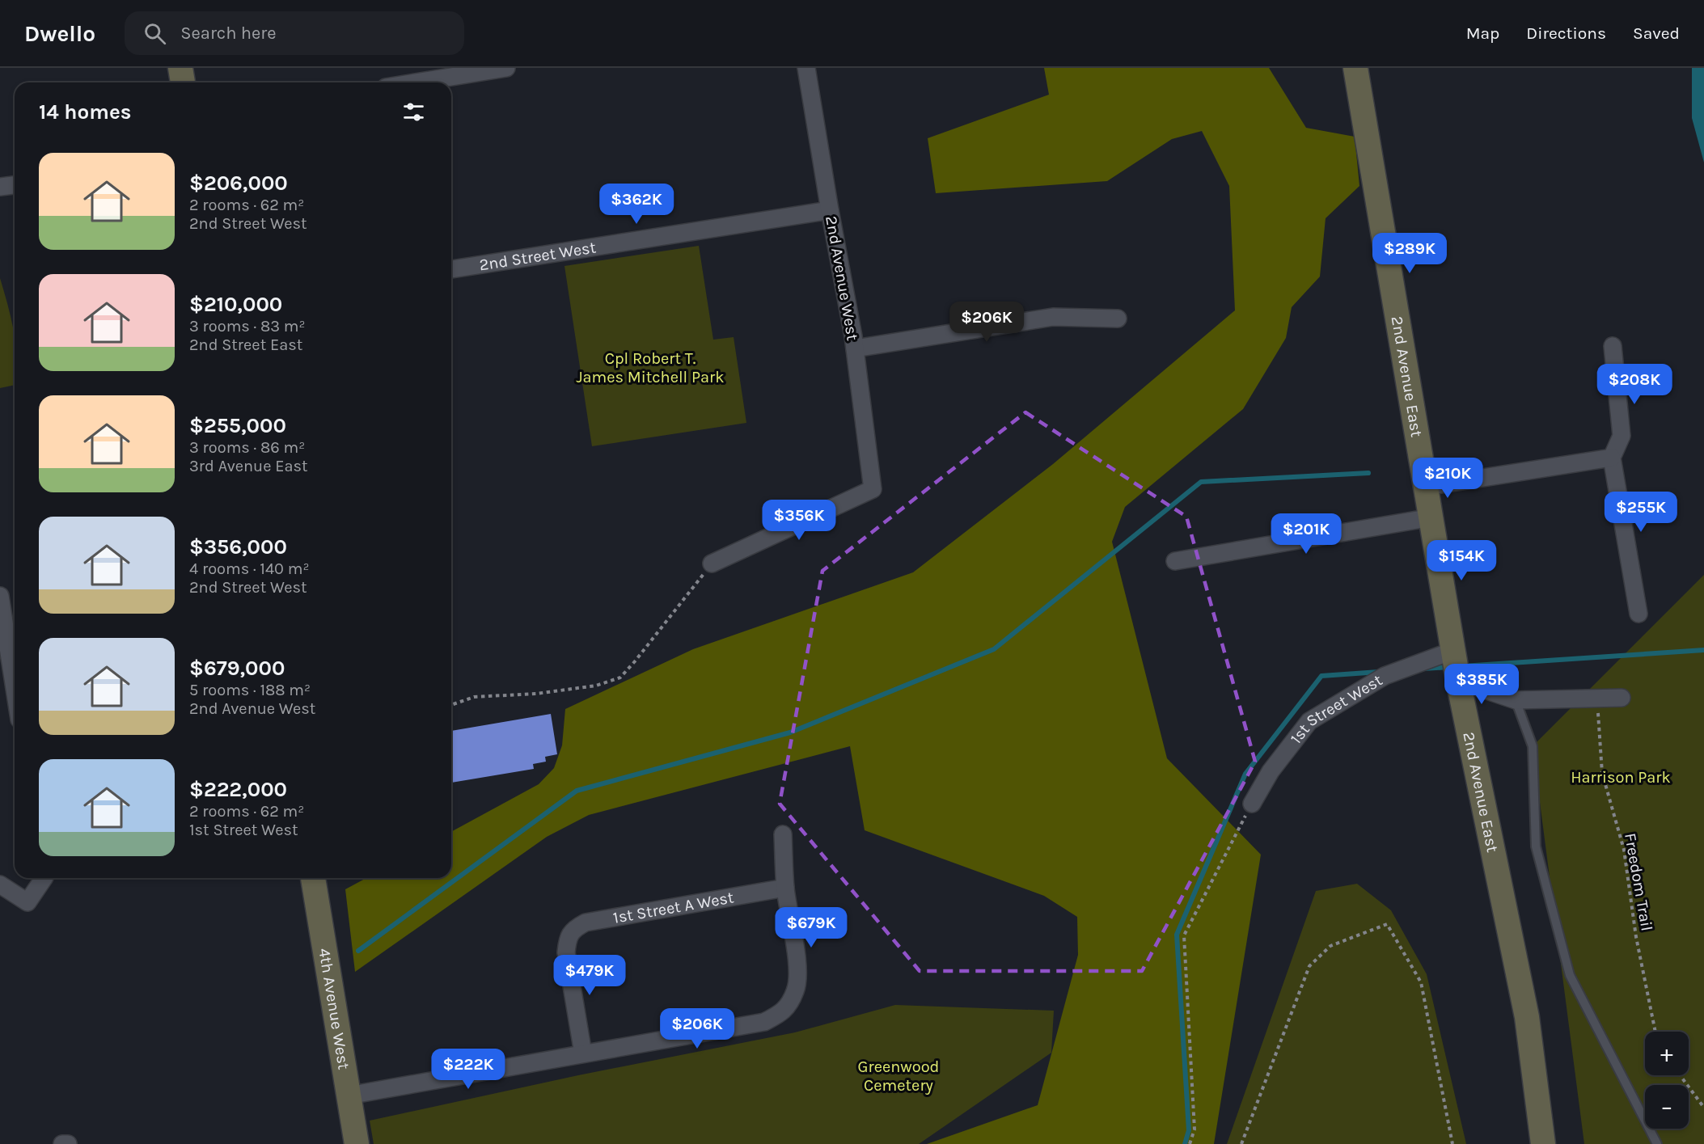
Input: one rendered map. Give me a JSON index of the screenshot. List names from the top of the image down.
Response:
{
  "streets": {
    "main road": ["2nd Avenue East", "4th Avenue West"],
    "street": [
      "2nd Street West",
      "2nd Avenue West",
      "1st Street West",
      "1st Street A West"
    ],
    "path": ["Freedom Trail"]
  },
  "crossings": [
    ["2nd Street West", "2nd Avenue West"],
    ["2nd Avenue East", "1st Street West"]
  ],
  "parks": ["Cpl Robert T. James Mitchell Park", "Harrison Park", "Greenwood Cemetery"],
  "page": {
    "header": "Dwello",
    "search": "Search here",
    "nav": ["Map", "Directions", "Saved"],
    "heading": "14 homes",
    "list": [
      {
        "name": "$206,000",
        "note": "2 rooms · 62 m² · 2nd Street West"
      },
      {
        "name": "$210,000",
        "note": "3 rooms · 83 m² · 2nd Street East"
      },
      {
        "name": "$255,000",
        "note": "3 rooms · 86 m² · 3rd Avenue East"
      },
      {
        "name": "$356,000",
        "note": "4 rooms · 140 m² · 2nd Street West"
      },
      {
        "name": "$679,000",
        "note": "5 rooms · 188 m² · 2nd Avenue West"
      },
      {
        "name": "$222,000",
        "note": "2 rooms · 62 m² · 1st Street West"
      }
    ],
    "price": [
      "$362K",
      "$289K",
      "$206K",
      "$208K",
      "$210K",
      "$255K",
      "$356K",
      "$201K",
      "$154K",
      "$385K",
      "$679K",
      "$479K",
      "$206K",
      "$222K"
    ],
    "map_buttons": ["+", "−"]
  }
}
